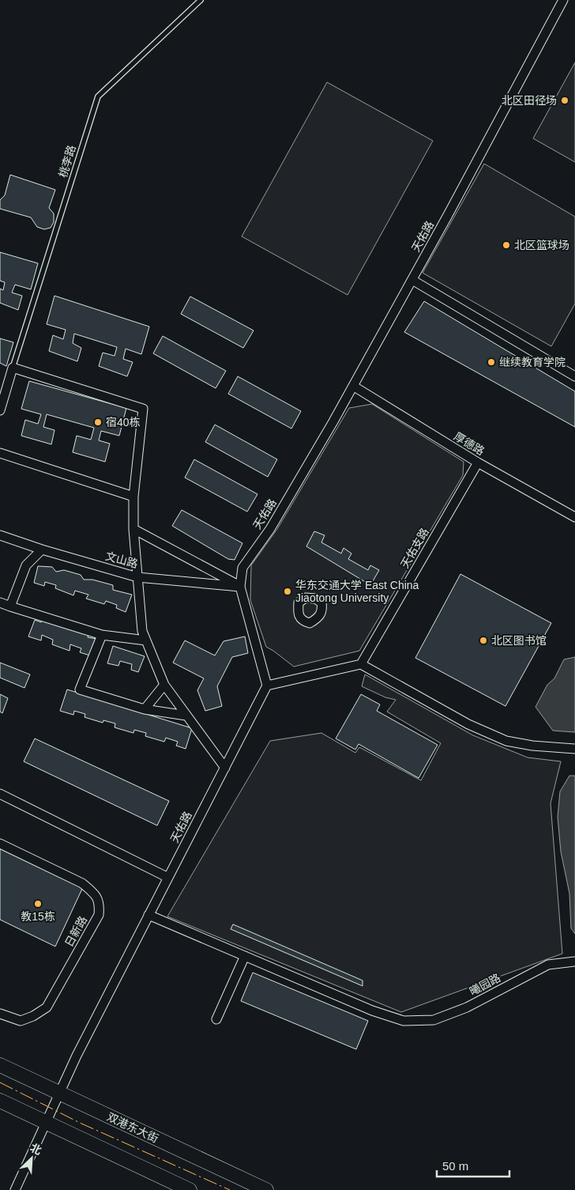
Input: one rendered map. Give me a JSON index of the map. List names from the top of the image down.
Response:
{
  "streets": {
    "main road": ["双港东大街"],
    "street": [
      "天佑路",
      "厚德路",
      "天佑支路",
      "文山路",
      "日新路",
      "曦园路"
    ],
    "lane": ["桃李路"]
  },
  "crossings": [
    ["天佑路", "厚德路"],
    ["天佑路", "文山路"],
    ["天佑路", "曦园路"],
    ["天佑路", "双港东大街"],
    ["厚德路", "天佑支路"]
  ],
  "places": [
    "北区田径场",
    "北区篮球场",
    "继续教育学院",
    "宿40栋",
    "华东交通大学 East China Jiaotong University",
    "北区图书馆",
    "教15栋"
  ],
  "scale_bar": "50 m",
  "north": "top right"
}
